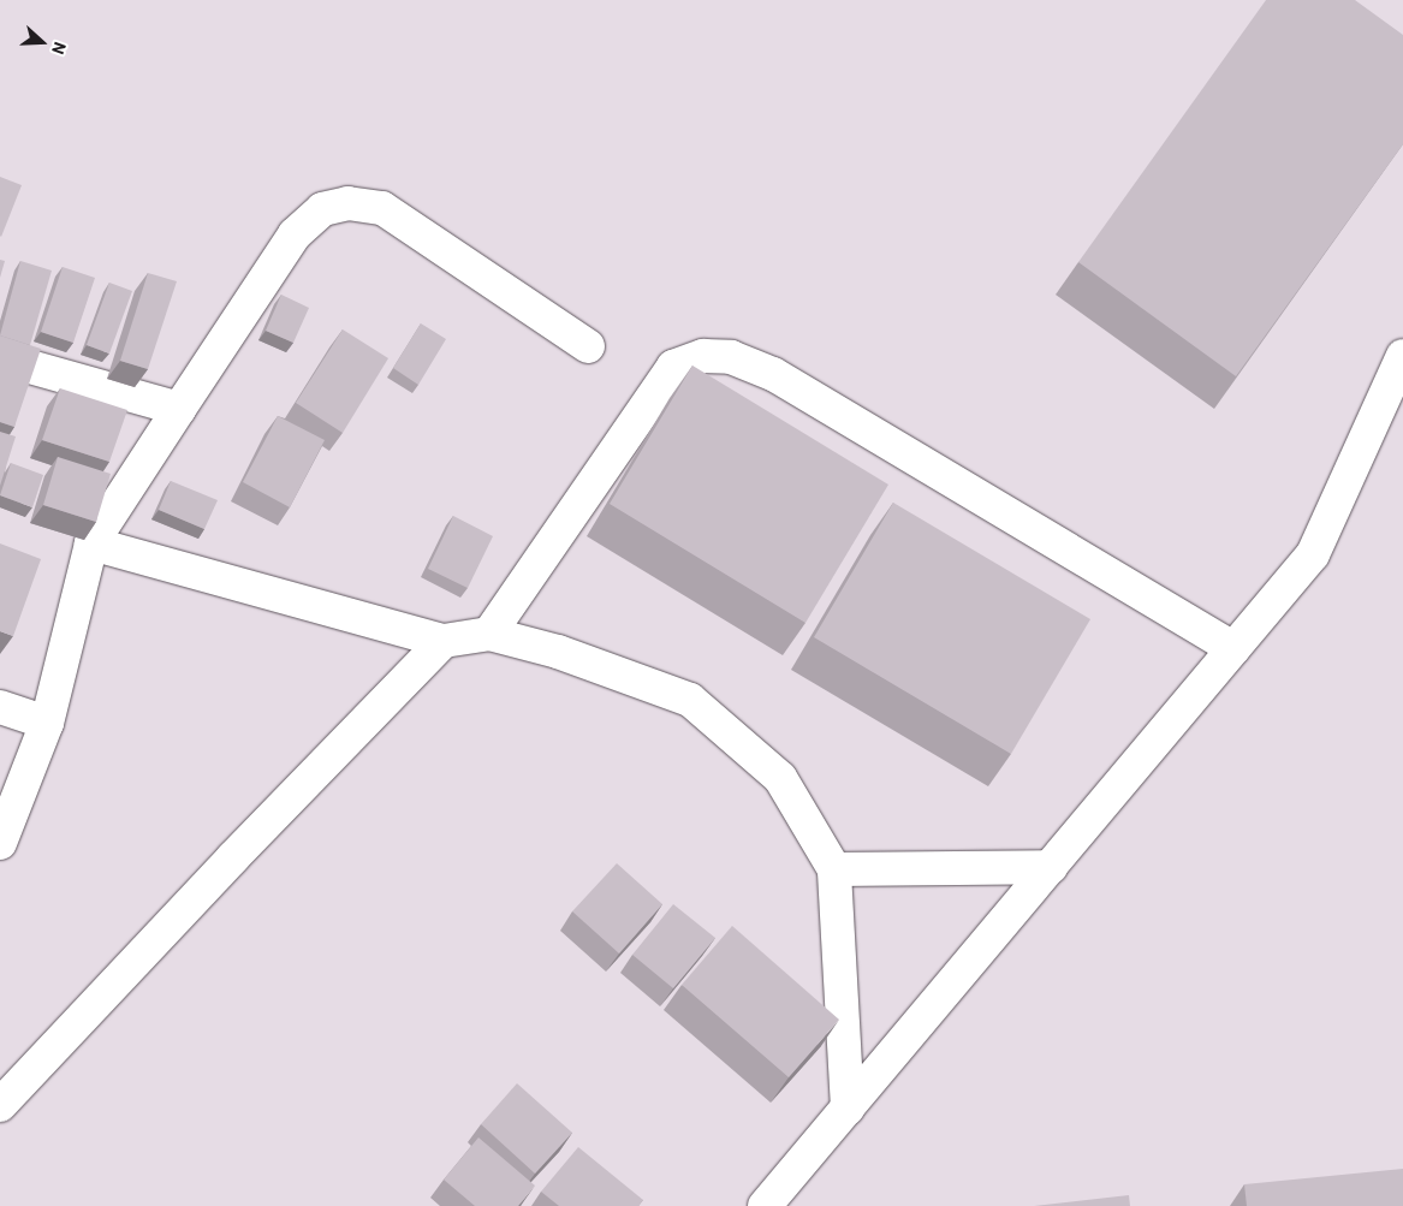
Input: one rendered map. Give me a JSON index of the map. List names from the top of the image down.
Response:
{
  "north": "right"
}
